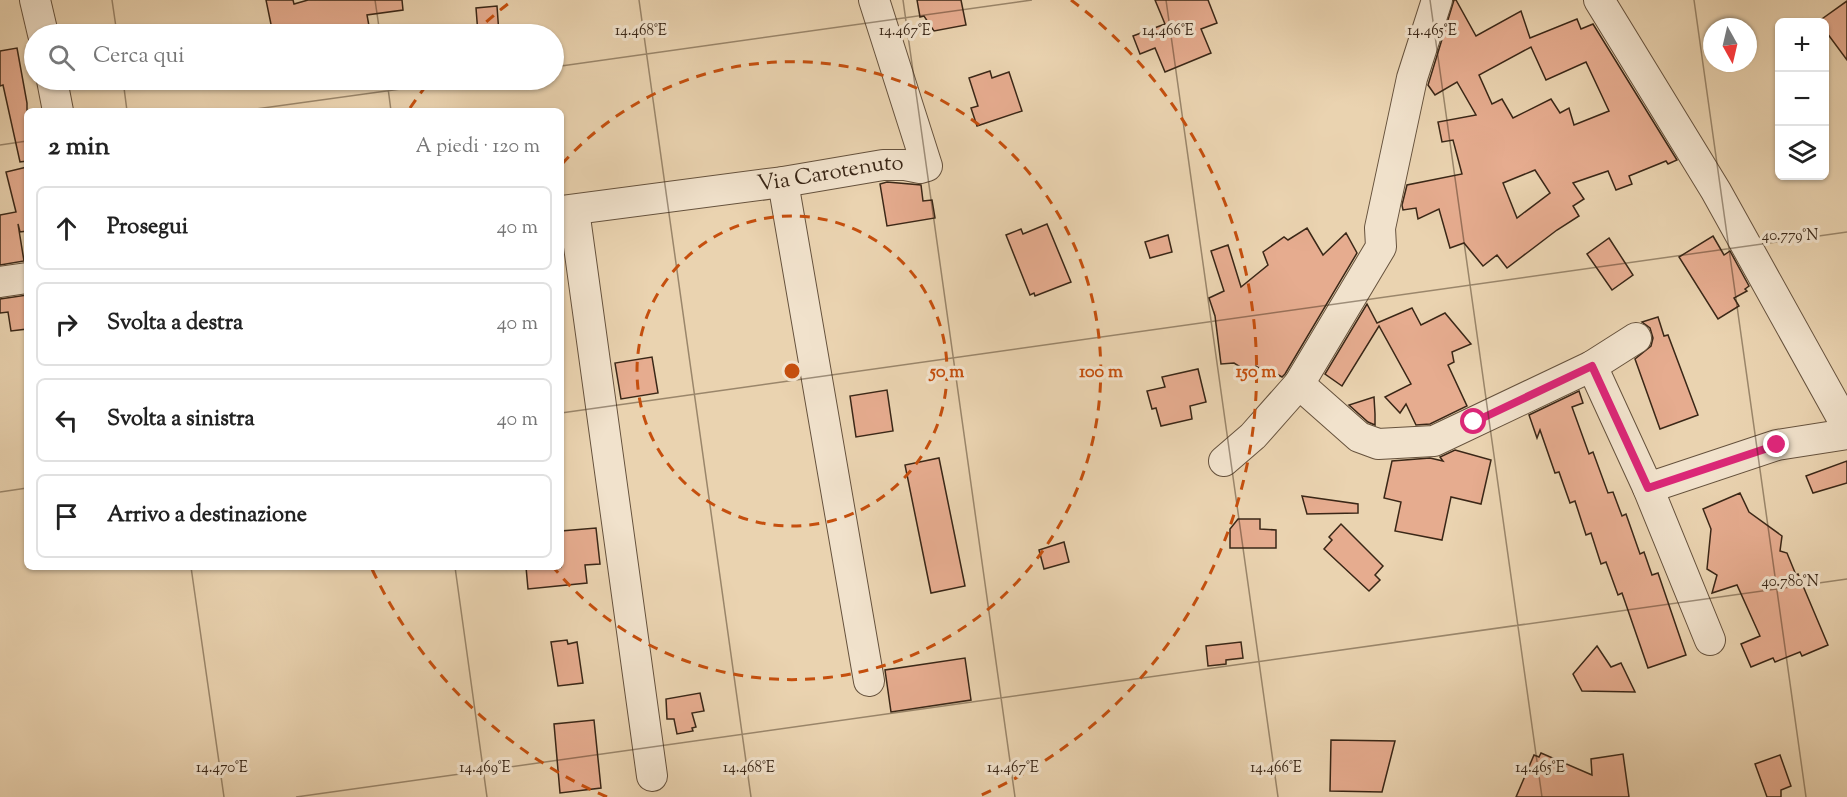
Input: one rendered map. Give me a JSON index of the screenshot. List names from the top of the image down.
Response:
{
  "streets": {
    "street": ["Via Carotenuto"]
  },
  "north": "bottom",
  "page": {
    "map_buttons": ["+", "−"],
    "search": "Cerca qui",
    "heading": ["2 min", "A piedi · 120 m"],
    "list": [
      ["Prosegui", "40 m"],
      ["Svolta a destra", "40 m"],
      ["Svolta a sinistra", "40 m"],
      "Arrivo a destinazione"
    ]
  },
  "coordinates": [
    "14.468°E",
    "14.467°E",
    "14.466°E",
    "14.465°E",
    "40.779°N",
    "40.780°N",
    "14.470°E",
    "14.469°E"
  ],
  "rings": ["50 m", "100 m", "150 m"]
}
